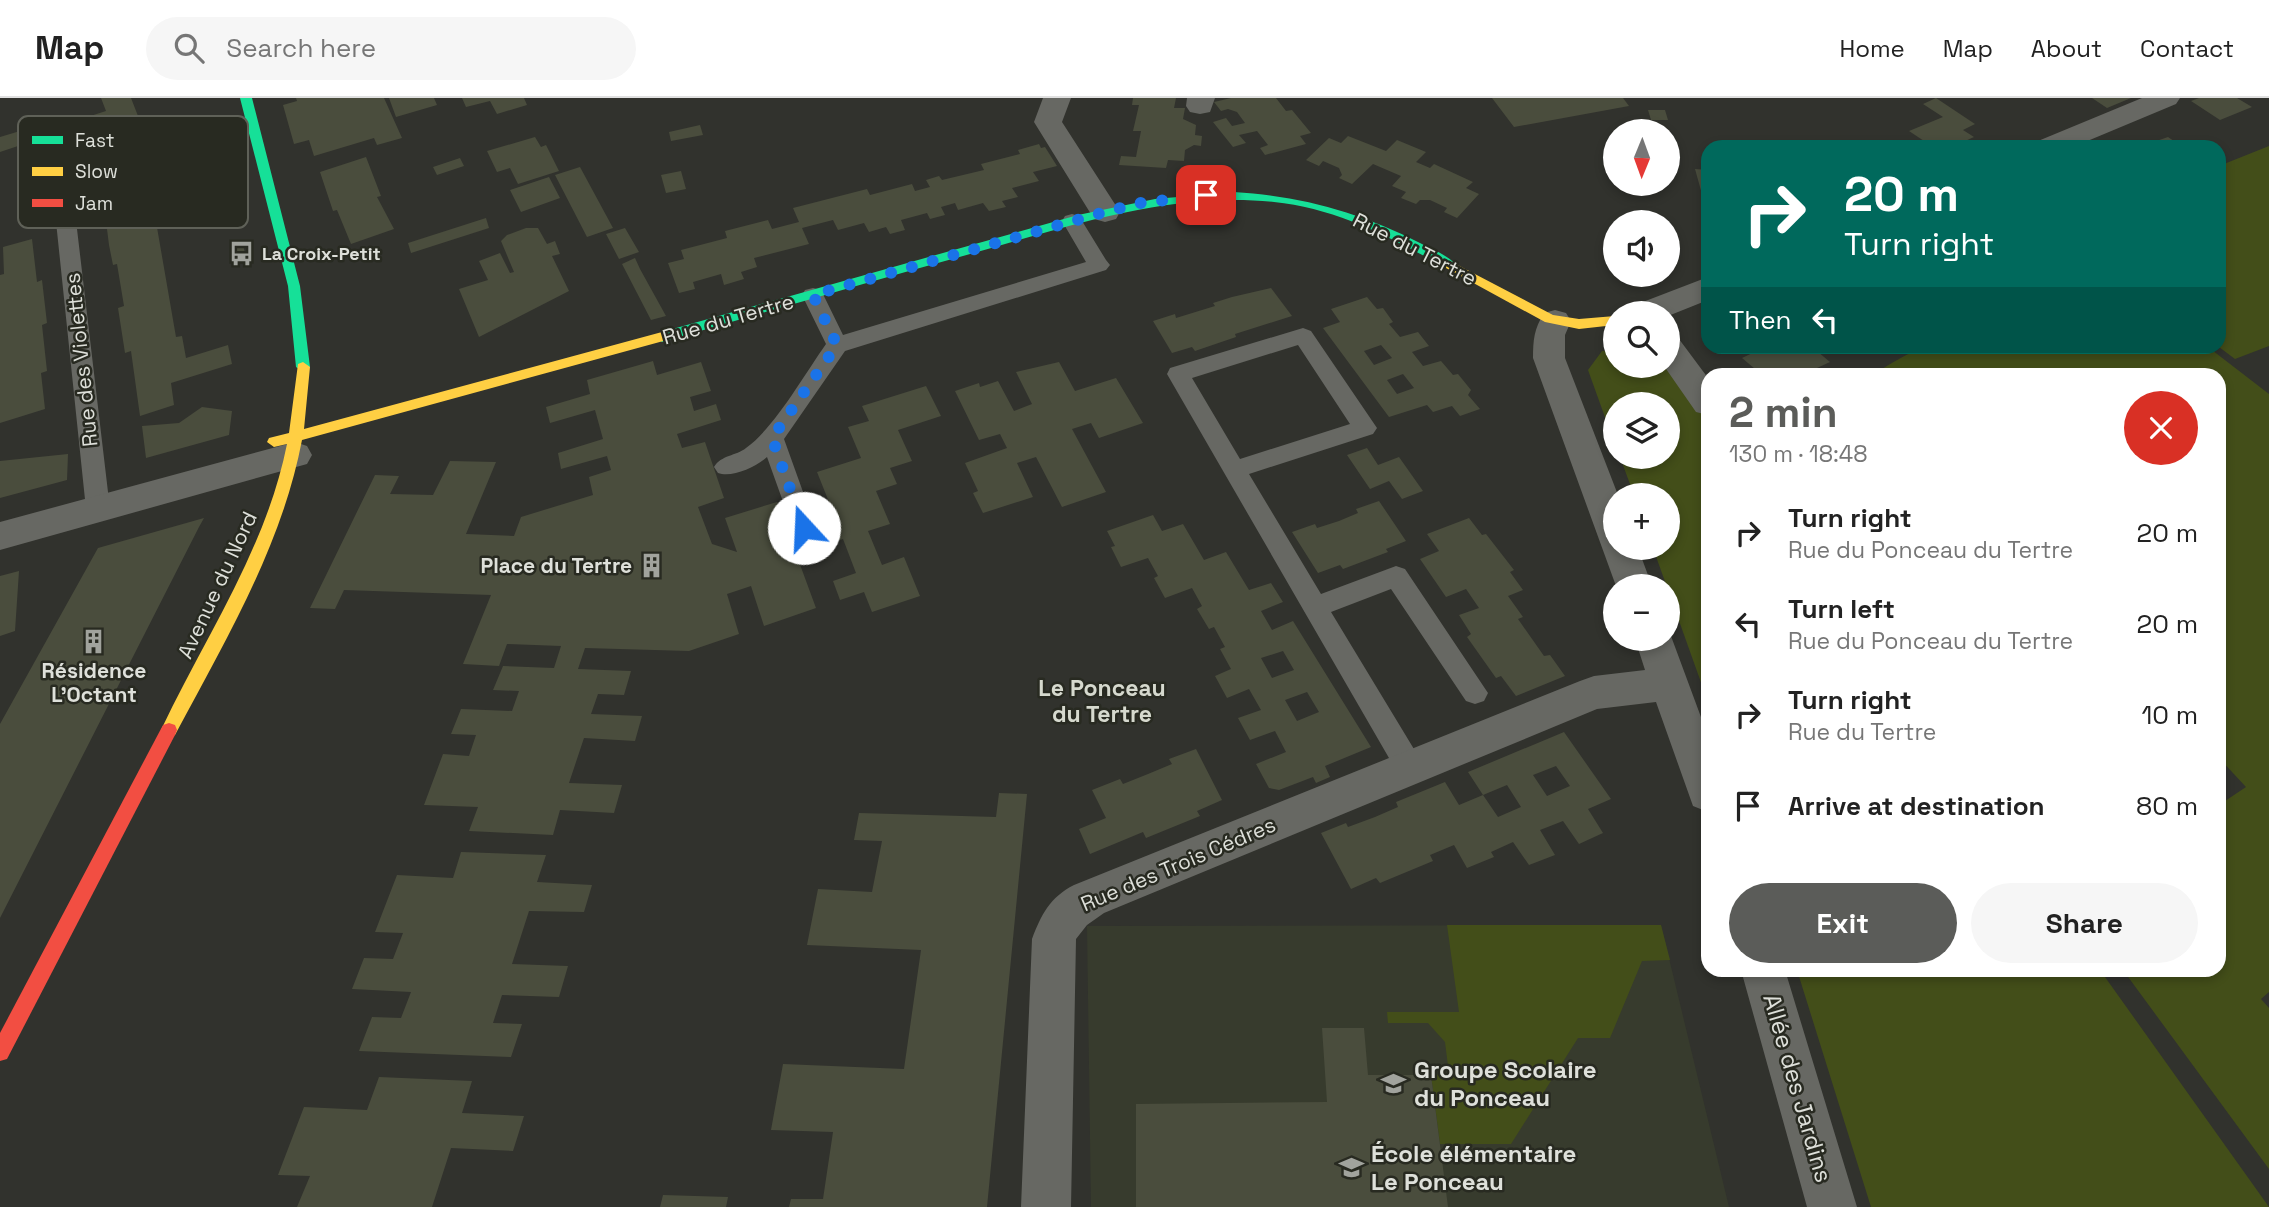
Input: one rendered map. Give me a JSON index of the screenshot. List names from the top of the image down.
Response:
{
  "streets": {
    "street": [
      "Rue du Tertre",
      "Avenue du Nord",
      "Rue des Trois Cédres",
      "Allée des Jardins"
    ],
    "lane": ["Rue des Violettes"]
  },
  "crossings": [
    ["Rue du Tertre", "Avenue du Nord"]
  ],
  "districts": ["Le Ponceau du Tertre"],
  "places": {
    "bus stop": ["La Croix-Petit"],
    "building": ["Place du Tertre", "Résidence L'Octant"],
    "school or university": ["Groupe Scolaire du Ponceau", "École élémentaire Le Ponceau"]
  },
  "legend": ["Fast", "Slow", "Jam"],
  "north": "bottom",
  "page": {
    "header": "Map",
    "search": "Search here",
    "nav": [
      "Home",
      "Map",
      "About",
      "Contact"
    ],
    "map_buttons": ["+", "−"],
    "turn": ["20 m", "Turn right"],
    "then": "Then",
    "heading": ["2 min", "130 m · 18:48"],
    "list": [
      {
        "name": "Turn right",
        "note": "Rue du Ponceau du Tertre",
        "value": "20 m"
      },
      {
        "name": "Turn left",
        "note": "Rue du Ponceau du Tertre",
        "value": "20 m"
      },
      {
        "name": "Turn right",
        "note": "Rue du Tertre",
        "value": "10 m"
      },
      {
        "name": "Arrive at destination",
        "value": "80 m"
      }
    ],
    "buttons": ["Exit", "Share"]
  }
}
